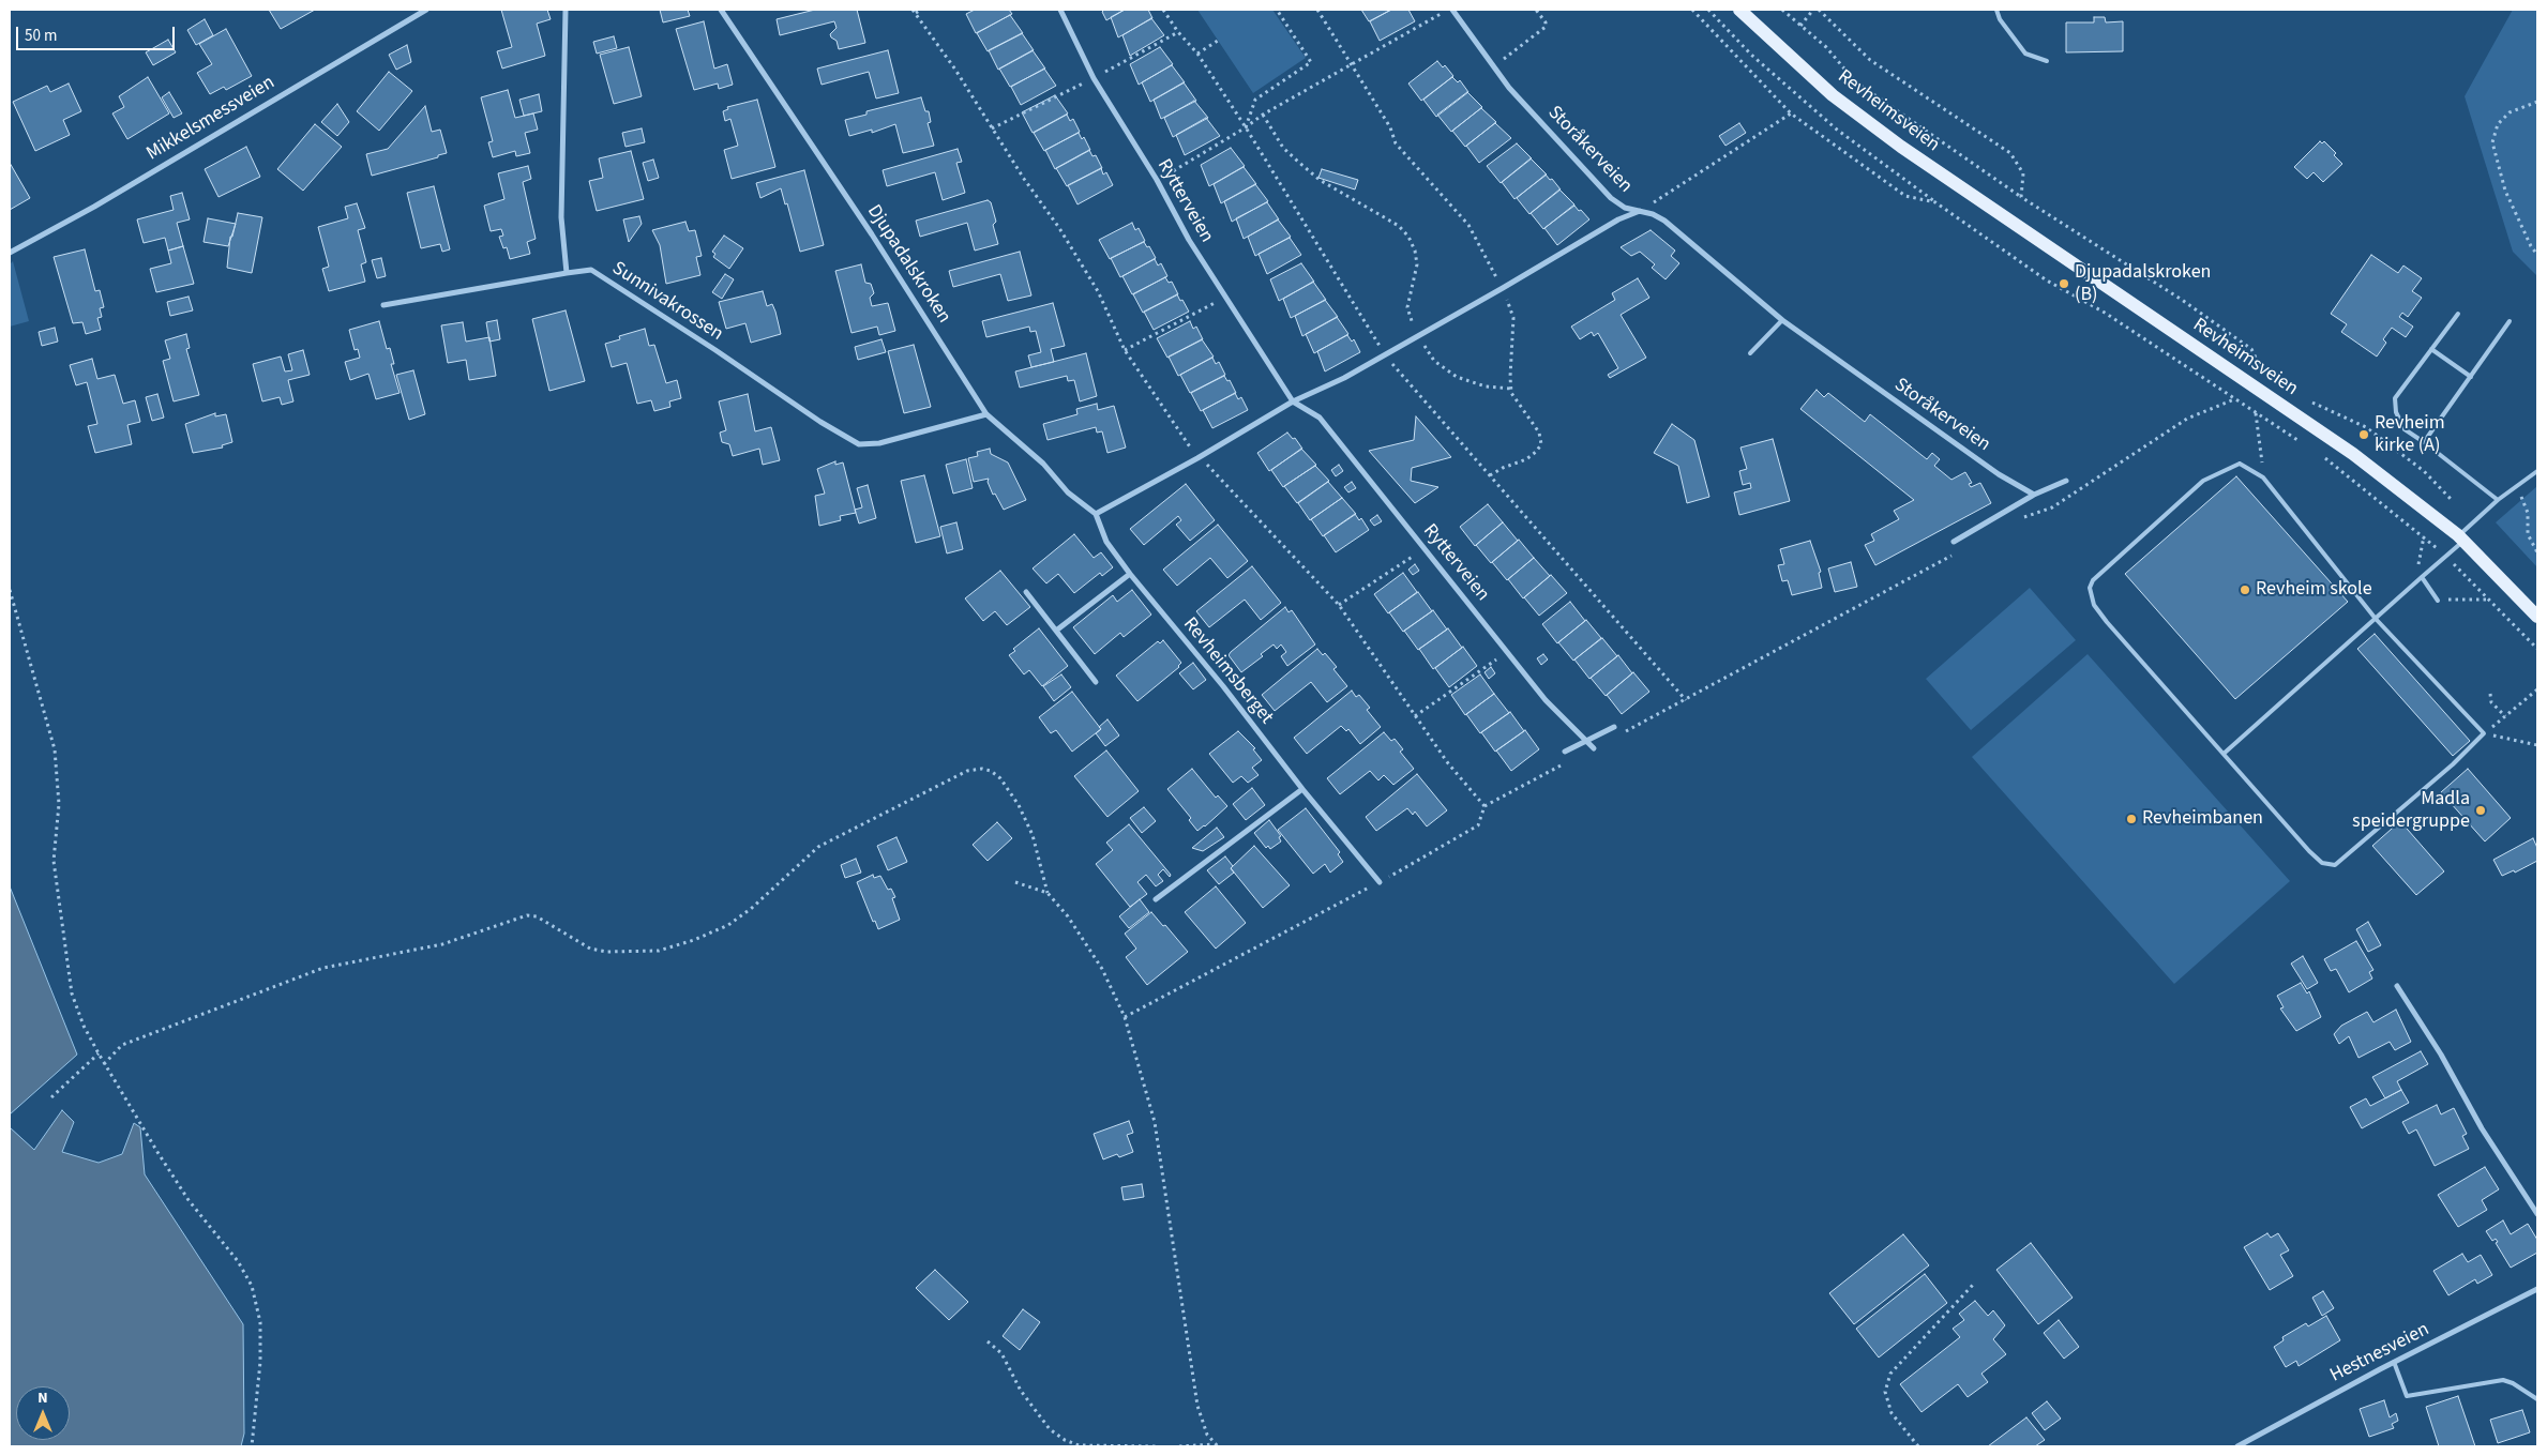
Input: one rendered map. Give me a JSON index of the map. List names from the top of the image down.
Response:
{
  "streets": {
    "main road": ["Revheimsveien"],
    "street": [
      "Mikkelsmessveien",
      "Storåkerveien",
      "Rytterveien",
      "Djupadalskroken",
      "Sunnivakrossen",
      "Revheimsberget",
      "Hestnesveien"
    ]
  },
  "crossings": [
    ["Djupadalskroken", "Sunnivakrossen"],
    ["Djupadalskroken", "Revheimsberget"]
  ],
  "places": [
    "Djupadalskroken (B)",
    "Revheim kirke (A)",
    "Revheim skole",
    "Madla speidergruppe",
    "Revheimbanen"
  ],
  "scale_bar": "50 m",
  "north": "top"
}
